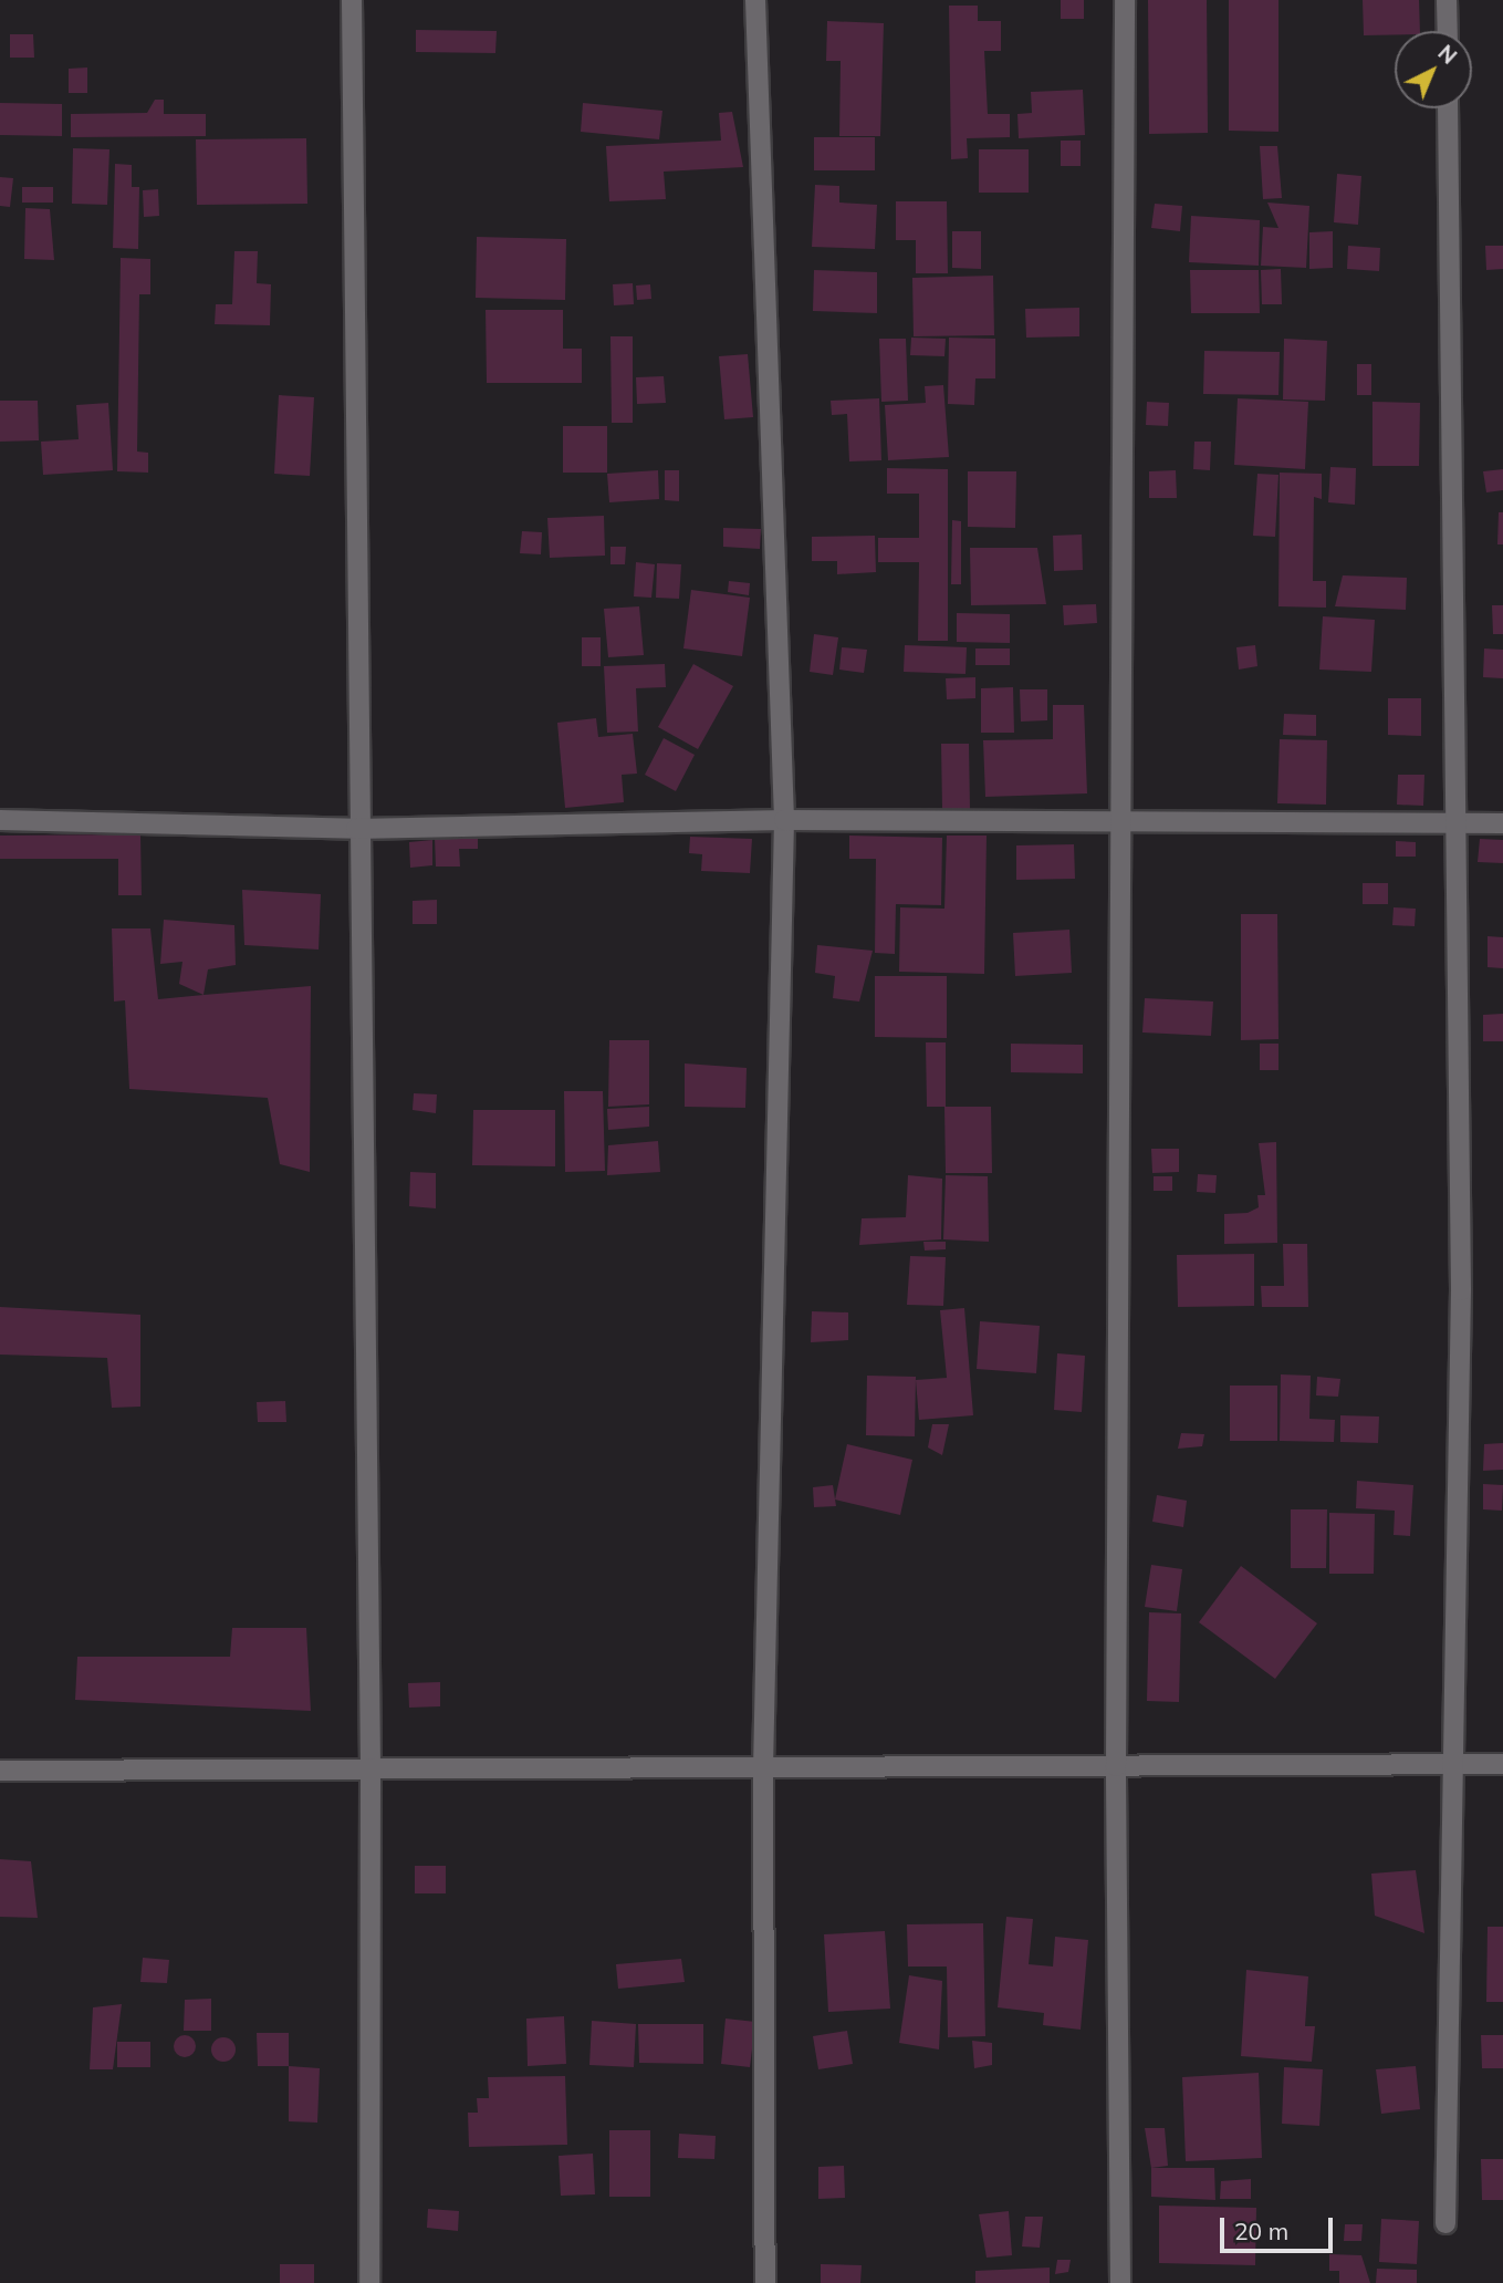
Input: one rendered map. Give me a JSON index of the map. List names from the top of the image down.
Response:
{
  "scale_bar": "20 m",
  "north": "top right"
}
